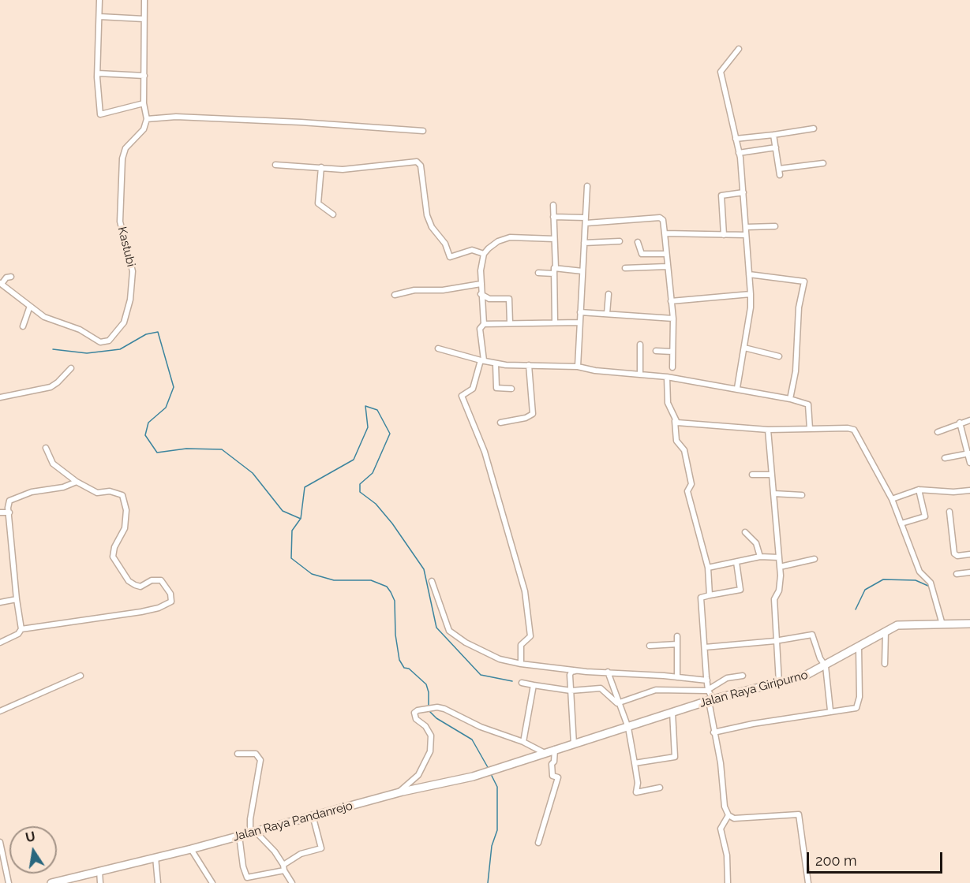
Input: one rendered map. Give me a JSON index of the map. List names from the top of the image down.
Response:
{
  "streets": {
    "main road": ["Jalan Raya Giripurno", "Jalan Raya Pandanrejo"],
    "street": ["Kastubi"]
  },
  "crossings": [
    ["Jalan Raya Giripurno", "Jalan Raya Pandanrejo"]
  ],
  "scale_bar": "200 m",
  "north": "top"
}
